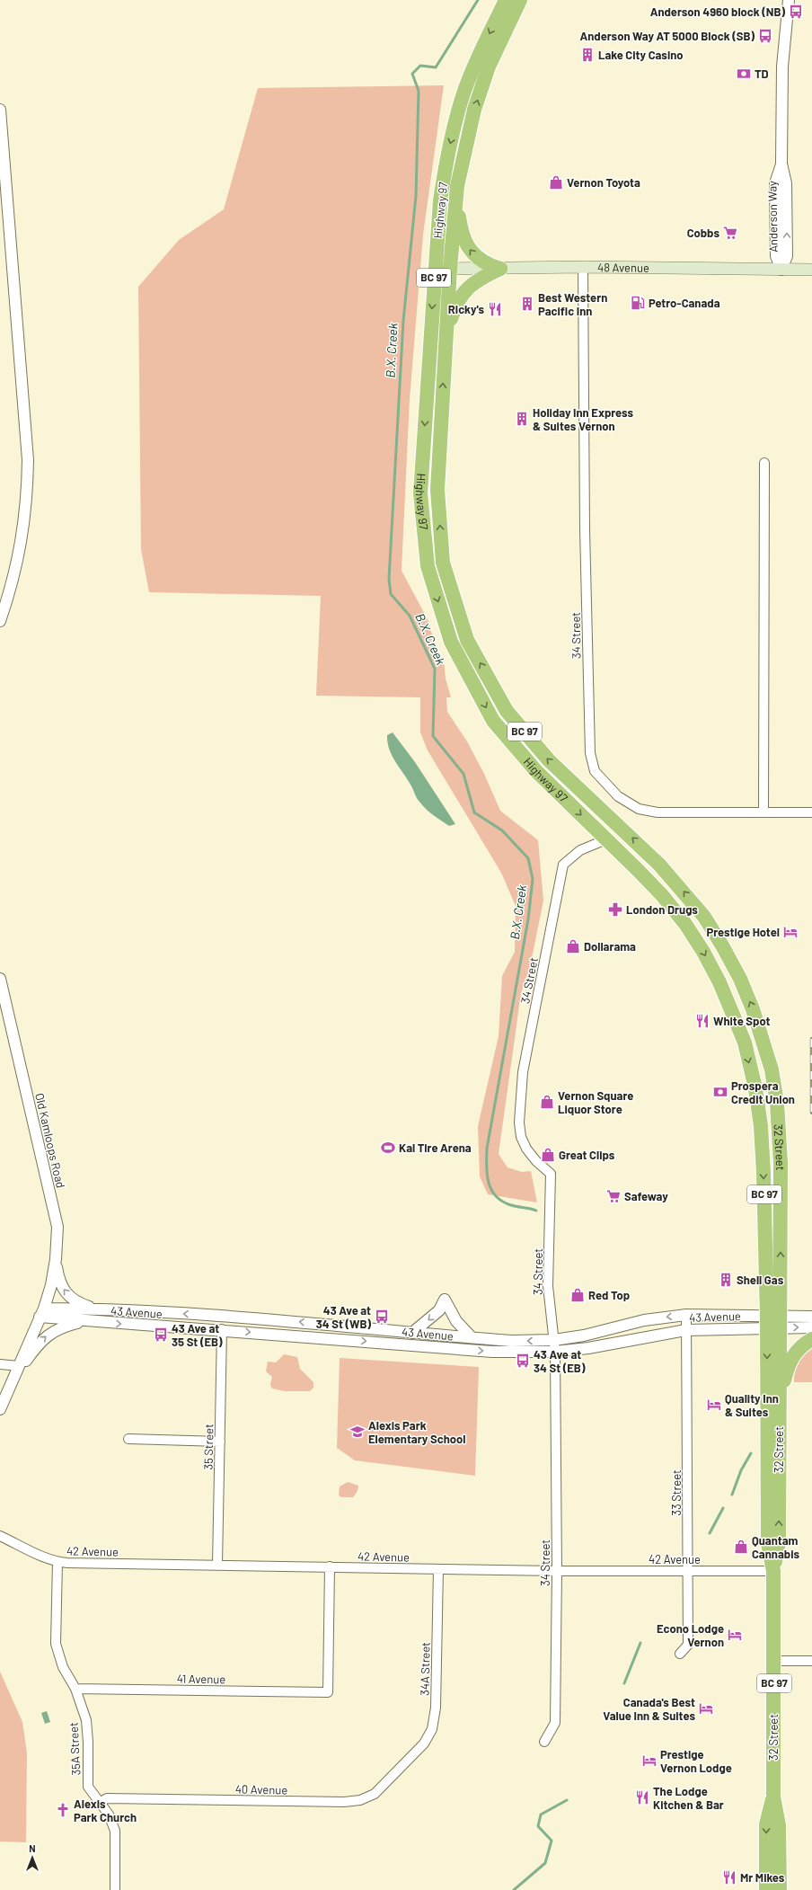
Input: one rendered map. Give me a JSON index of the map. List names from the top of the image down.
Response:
{
  "streets": {
    "highway": ["Highway 97", "BC 97", "32 Street"],
    "main road": ["48 Avenue"],
    "street": [
      "Anderson Way",
      "34 Street",
      "Old Kamloops Road",
      "43 Avenue",
      "35 Street",
      "33 Street",
      "42 Avenue",
      "34A Street",
      "41 Avenue",
      "35A Street",
      "40 Avenue"
    ]
  },
  "crossings": [
    ["Highway 97", "48 Avenue"],
    ["Highway 97", "34 Street"],
    ["Highway 97", "32 Street"],
    ["Anderson Way", "48 Avenue"],
    ["48 Avenue", "34 Street"],
    ["34 Street", "43 Avenue"],
    ["34 Street", "42 Avenue"],
    ["Old Kamloops Road", "43 Avenue"],
    ["32 Street", "43 Avenue"],
    ["32 Street", "42 Avenue"],
    ["43 Avenue", "35 Street"],
    ["43 Avenue", "33 Street"],
    ["35 Street", "42 Avenue"],
    ["33 Street", "42 Avenue"],
    ["42 Avenue", "34A Street"],
    ["42 Avenue", "41 Avenue"],
    ["42 Avenue", "35A Street"],
    ["34A Street", "40 Avenue"],
    ["41 Avenue", "35A Street"],
    ["35A Street", "40 Avenue"]
  ],
  "water": ["B.X. Creek"],
  "places": {
    "bus stop": [
      "Anderson 4960 block (NB)",
      "Anderson Way AT 5000 Block (SB)",
      "43 Ave at 34 St (WB)",
      "43 Ave at 35 St (EB)",
      "43 Ave at 34 St (EB)"
    ],
    "building": [
      "Lake City Casino",
      "Best Western Pacific Inn",
      "Holiday Inn Express & Suites Vernon",
      "Shell Gas"
    ],
    "bank": ["TD", "Prospera Credit Union"],
    "shop": [
      "Vernon Toyota",
      "Dollarama",
      "Vernon Square Liquor Store",
      "Great Clips",
      "Red Top",
      "Quantam Cannabis"
    ],
    "supermarket": ["Cobbs", "Safeway"],
    "fuel station": ["Petro-Canada"],
    "restaurant": [
      "Ricky's",
      "White Spot",
      "The Lodge Kitchen & Bar",
      "Mr Mikes"
    ],
    "pharmacy": ["London Drugs"],
    "hotel": [
      "Prestige Hotel",
      "Quality Inn & Suites",
      "Econo Lodge Vernon",
      "Canada's Best Value Inn & Suites",
      "Prestige Vernon Lodge"
    ],
    "sports": ["Kal Tire Arena"],
    "school or university": ["Alexis Park Elementary School"],
    "church": ["Alexis Park Church"]
  },
  "north": "top"
}
